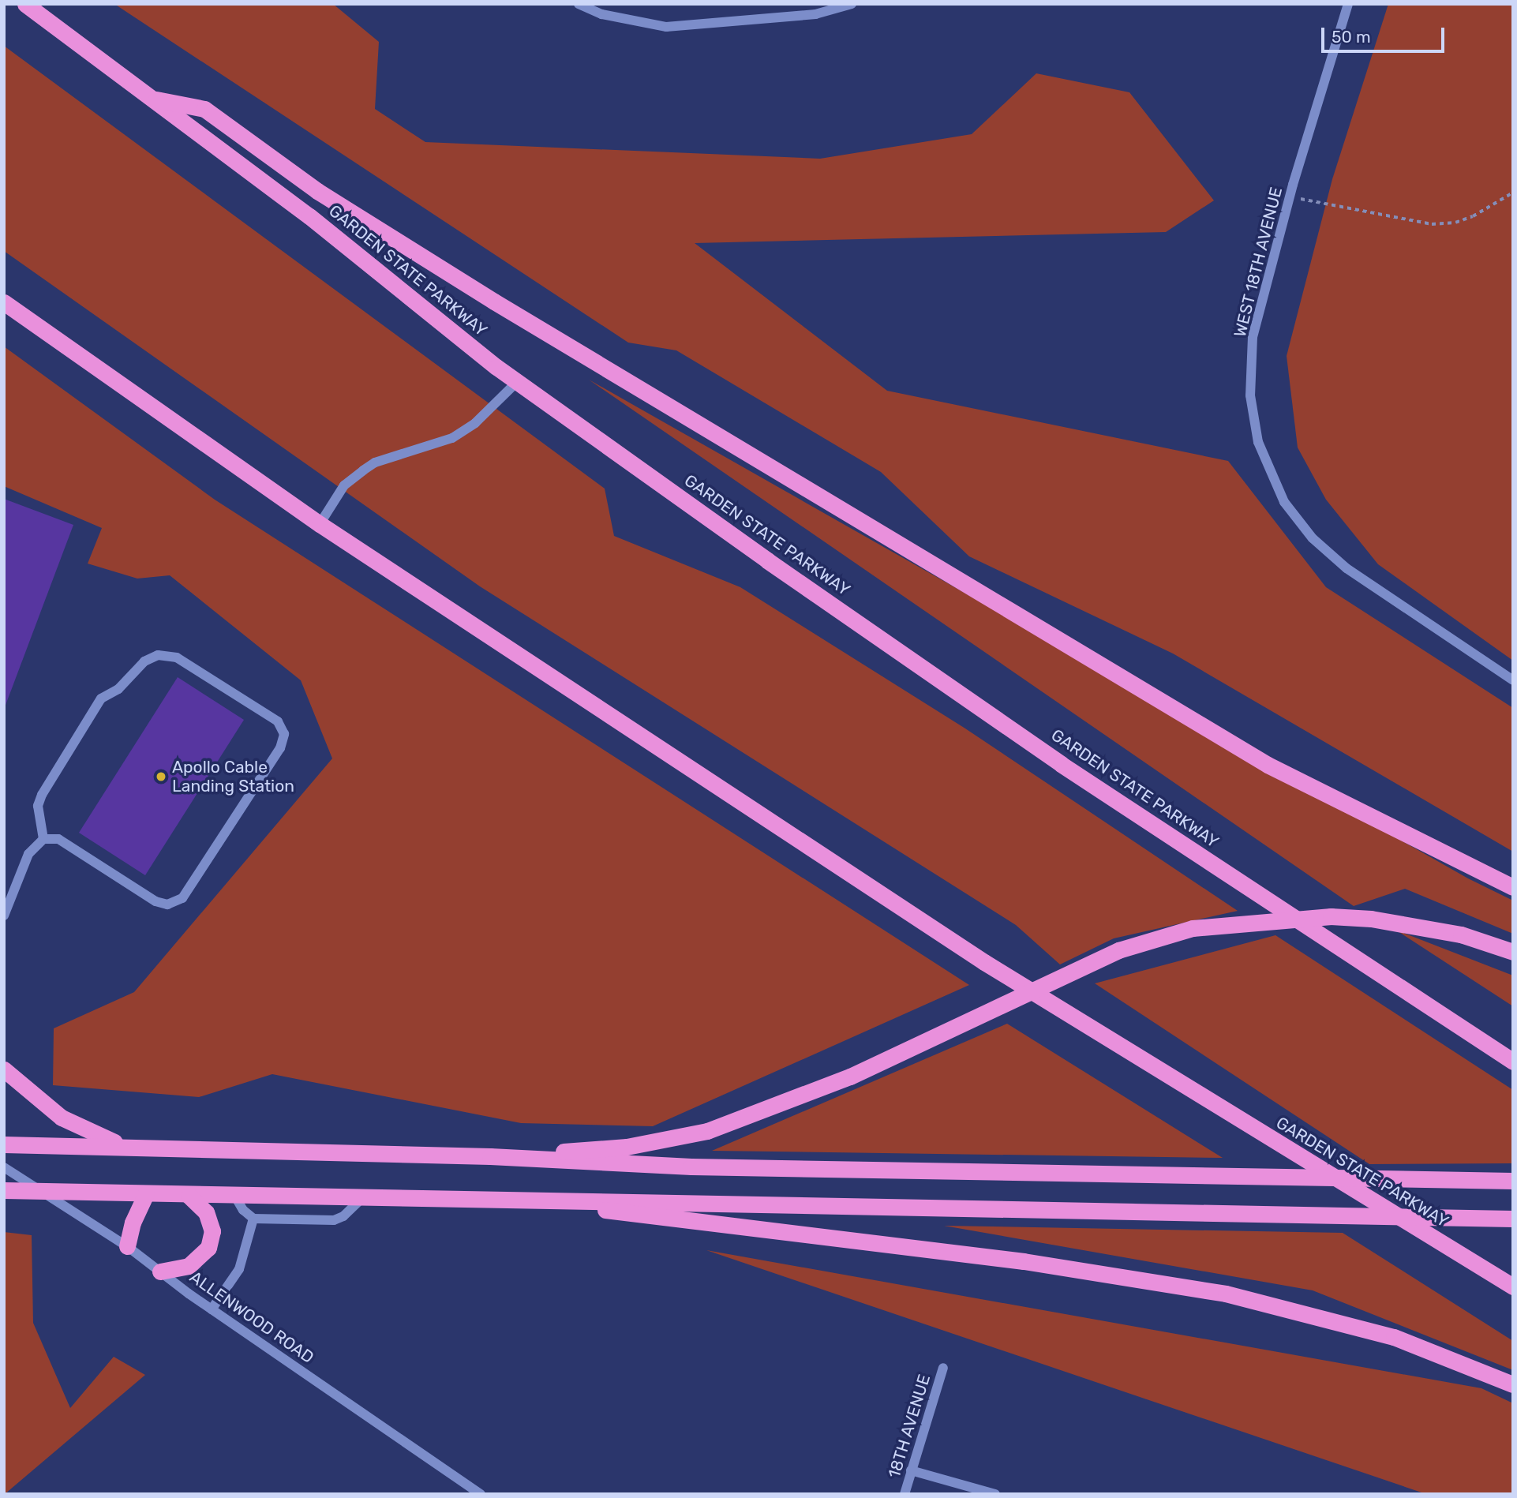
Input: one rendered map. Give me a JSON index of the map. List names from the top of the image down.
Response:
{
  "streets": {
    "highway": ["GARDEN STATE PARKWAY"],
    "street": ["WEST 18TH AVENUE", "ALLENWOOD ROAD", "18TH AVENUE"]
  },
  "places": ["Apollo Cable Landing Station"],
  "scale_bar": "50 m"
}
